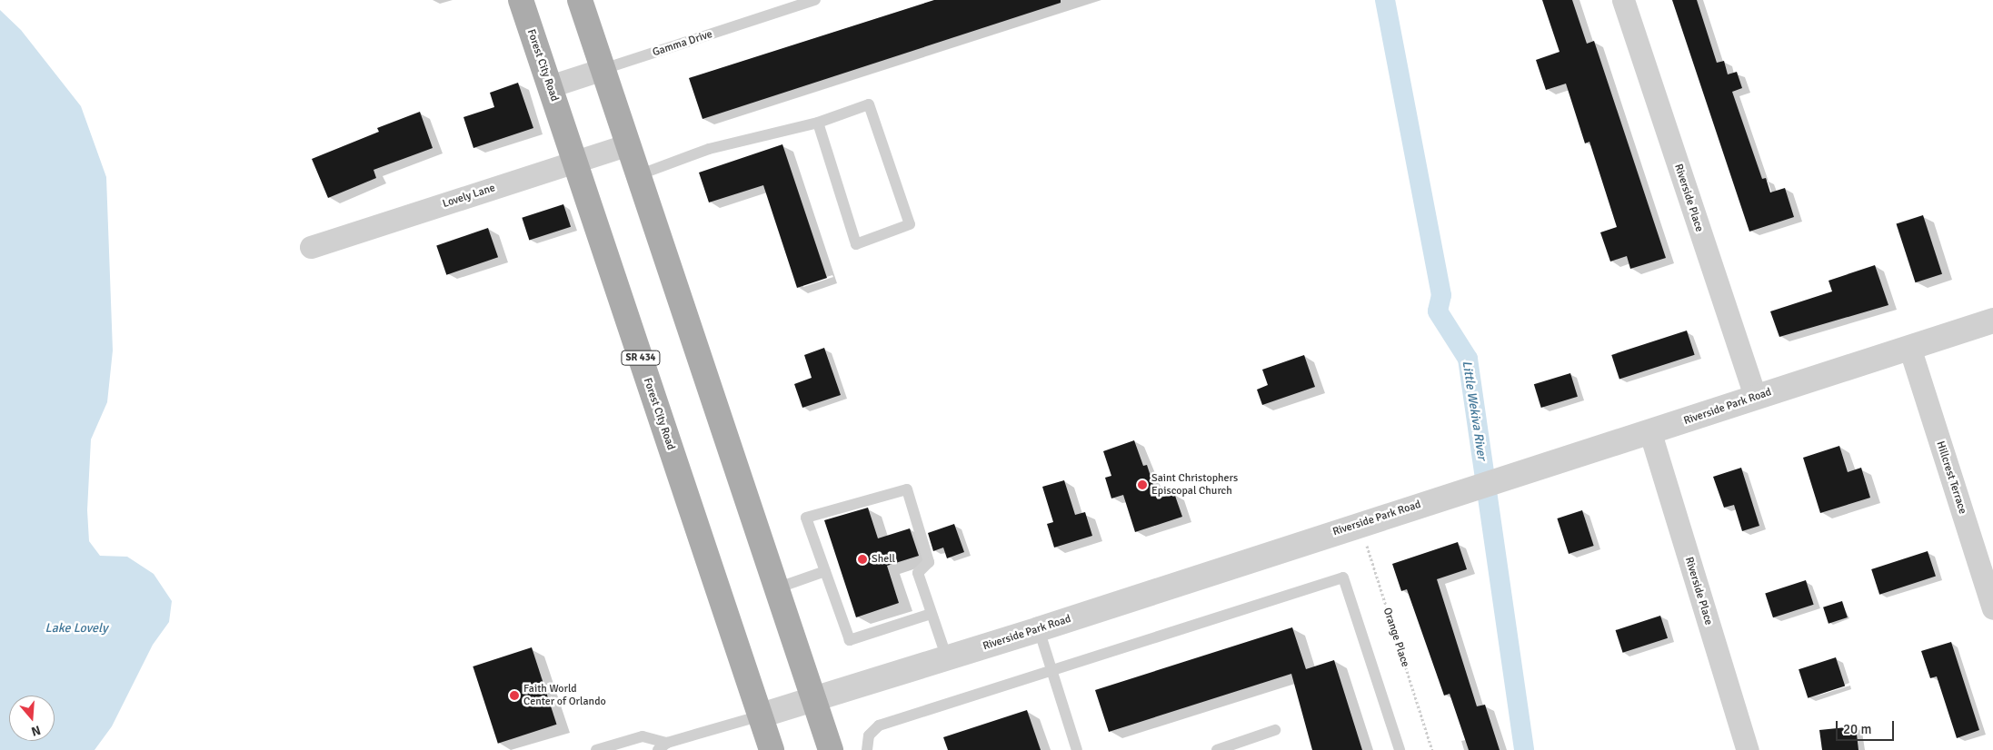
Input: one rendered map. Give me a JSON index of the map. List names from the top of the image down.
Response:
{
  "streets": {
    "main road": ["Forest City Road", "SR 434"],
    "street": [
      "Gamma Drive",
      "Lovely Lane",
      "Riverside Place",
      "Riverside Park Road",
      "Hillcrest Terrace"
    ],
    "path": ["Orange Place"]
  },
  "crossings": [
    ["Gamma Drive", "Forest City Road"],
    ["Forest City Road", "Lovely Lane"],
    ["Forest City Road", "Riverside Park Road"],
    ["Riverside Place", "Riverside Park Road"],
    ["Riverside Park Road", "Hillcrest Terrace"],
    ["Riverside Park Road", "Orange Place"]
  ],
  "water": ["Little Wekiva River", "Lake Lovely"],
  "places": ["Saint Christophers Episcopal Church", "Shell", "Faith World Center of Orlando"],
  "scale_bar": "20 m",
  "north": "bottom"
}
